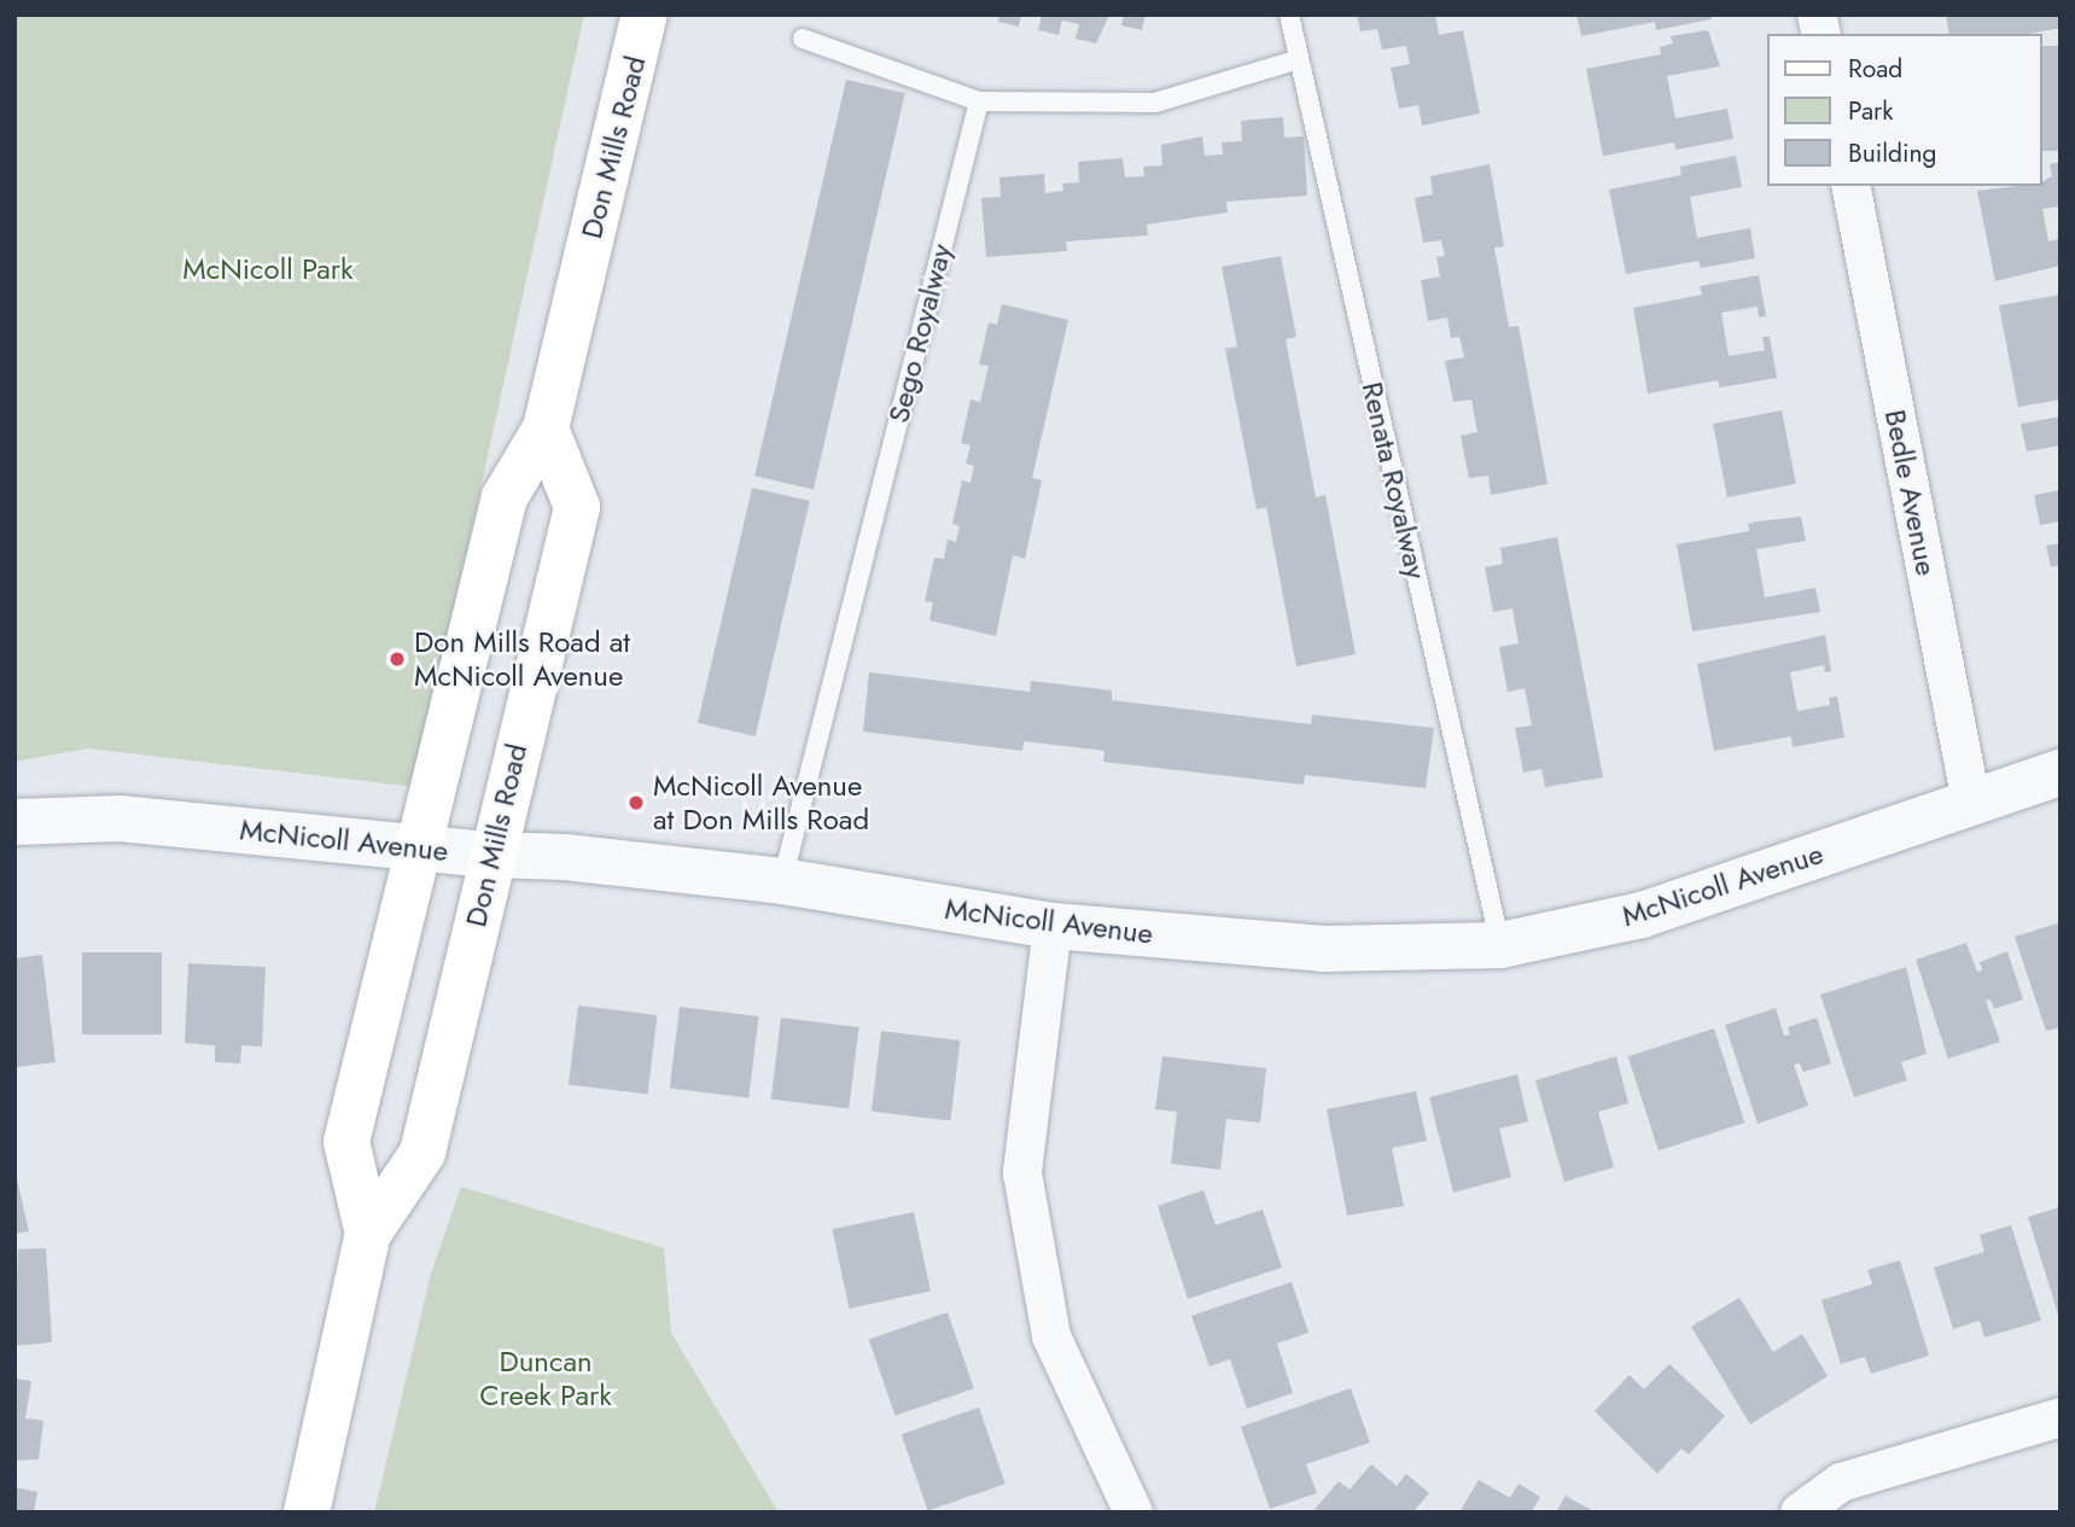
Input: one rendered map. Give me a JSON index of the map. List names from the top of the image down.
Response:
{
  "streets": {
    "main road": ["Don Mills Road"],
    "street": ["Bedle Avenue", "McNicoll Avenue"],
    "lane": ["Sego Royalway", "Renata Royalway"]
  },
  "crossings": [
    ["Don Mills Road", "McNicoll Avenue"],
    ["Sego Royalway", "McNicoll Avenue"],
    ["Renata Royalway", "McNicoll Avenue"],
    ["Bedle Avenue", "McNicoll Avenue"]
  ],
  "parks": ["McNicoll Park", "Duncan Creek Park"],
  "places": ["Don Mills Road at McNicoll Avenue", "McNicoll Avenue at Don Mills Road"],
  "legend": ["Road", "Park", "Building"]
}
